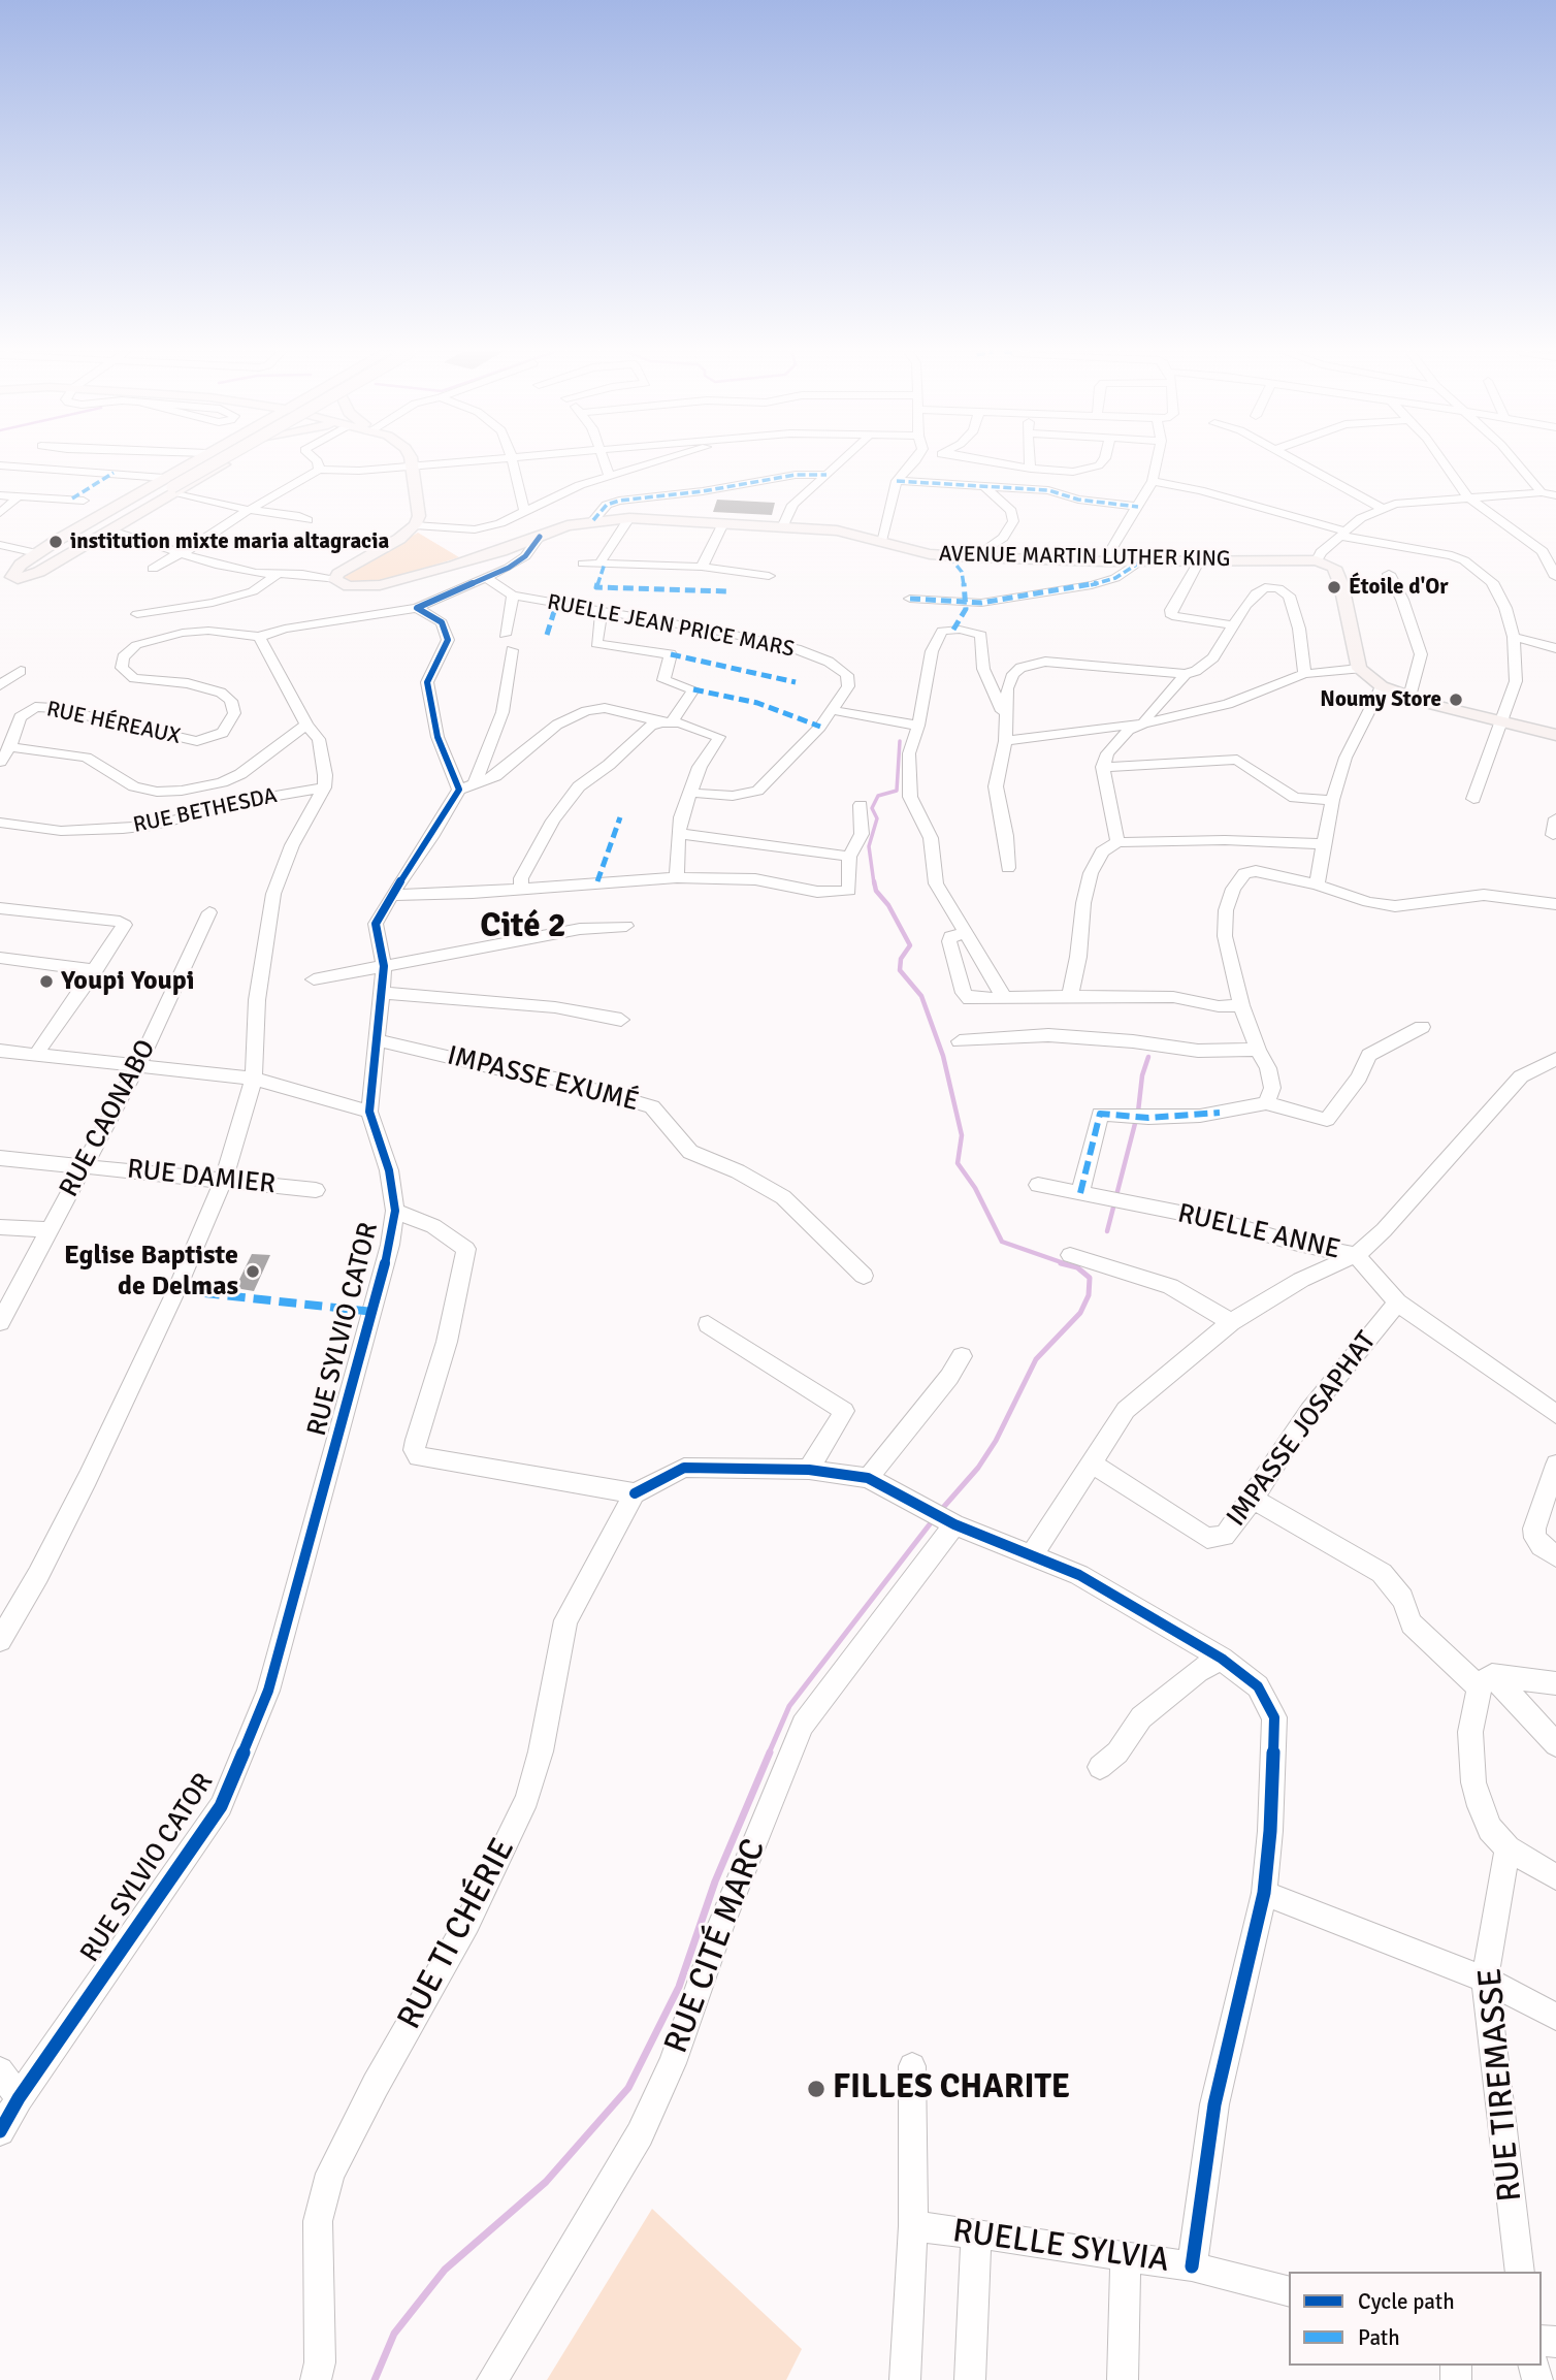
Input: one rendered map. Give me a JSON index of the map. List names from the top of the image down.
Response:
{
  "streets": {
    "main road": ["AVENUE MARTIN LUTHER KING"],
    "street": [
      "RUELLE JEAN PRICE MARS",
      "RUE HÉREAUX",
      "RUE BETHESDA",
      "IMPASSE EXUMÉ",
      "RUE CAONABO",
      "RUE DAMIER",
      "RUELLE ANNE",
      "RUE SYLVIO CATOR",
      "IMPASSE JOSAPHAT",
      "RUE TI CHÉRIE",
      "RUE CITÉ MARC",
      "RUE TIREMASSE",
      "RUELLE SYLVIA"
    ]
  },
  "crossings": [
    ["IMPASSE EXUMÉ", "RUE SYLVIO CATOR"],
    ["RUE CAONABO", "RUE DAMIER"],
    ["RUELLE ANNE", "IMPASSE JOSAPHAT"]
  ],
  "districts": ["Cité 2"],
  "places": [
    "institution mixte maria altagracia",
    "Étoile d'Or",
    "Noumy Store",
    "Youpi Youpi",
    "Eglise Baptiste de Delmas",
    "FILLES CHARITE"
  ],
  "legend": ["Cycle path", "Path"]
}
